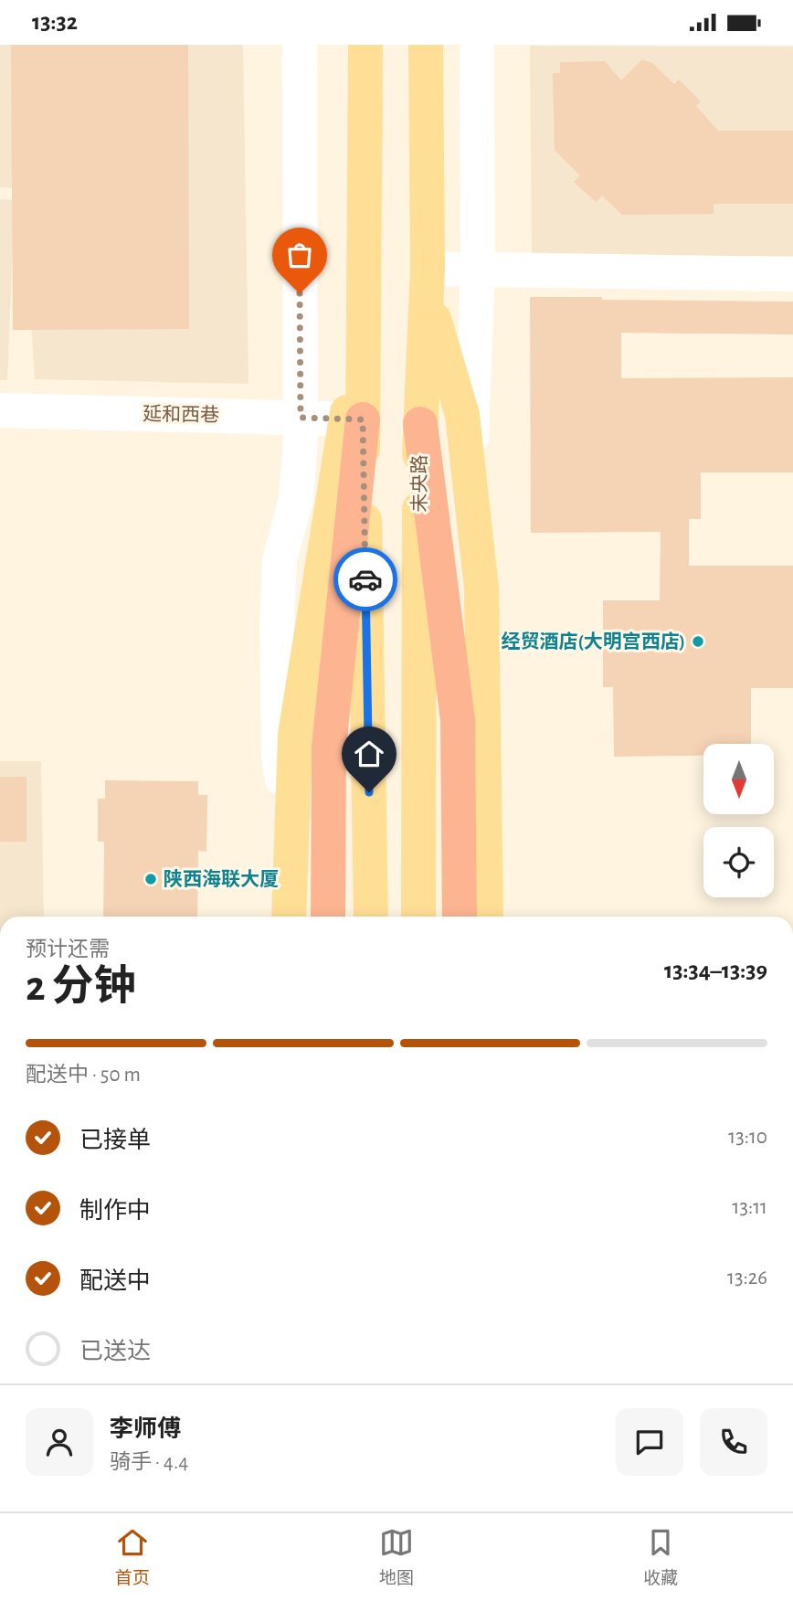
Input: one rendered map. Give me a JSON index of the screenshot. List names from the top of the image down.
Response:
{
  "streets": {
    "main road": ["未央路"],
    "street": ["延和西巷"]
  },
  "places": ["经贸酒店(大明宫西店)", "陕西海联大厦"],
  "north": "bottom",
  "page": {
    "status": "13:32",
    "heading": ["2 分钟", "预计还需", "13:34–13:39"],
    "panel": ["李师傅", "骑手 · 4.4"],
    "bar": "配送中 · 50 m",
    "list": [
      ["已接单", "13:10"],
      ["制作中", "13:11"],
      ["配送中", "13:26"],
      "已送达"
    ],
    "tabs": ["首页", "地图", "收藏"]
  }
}
